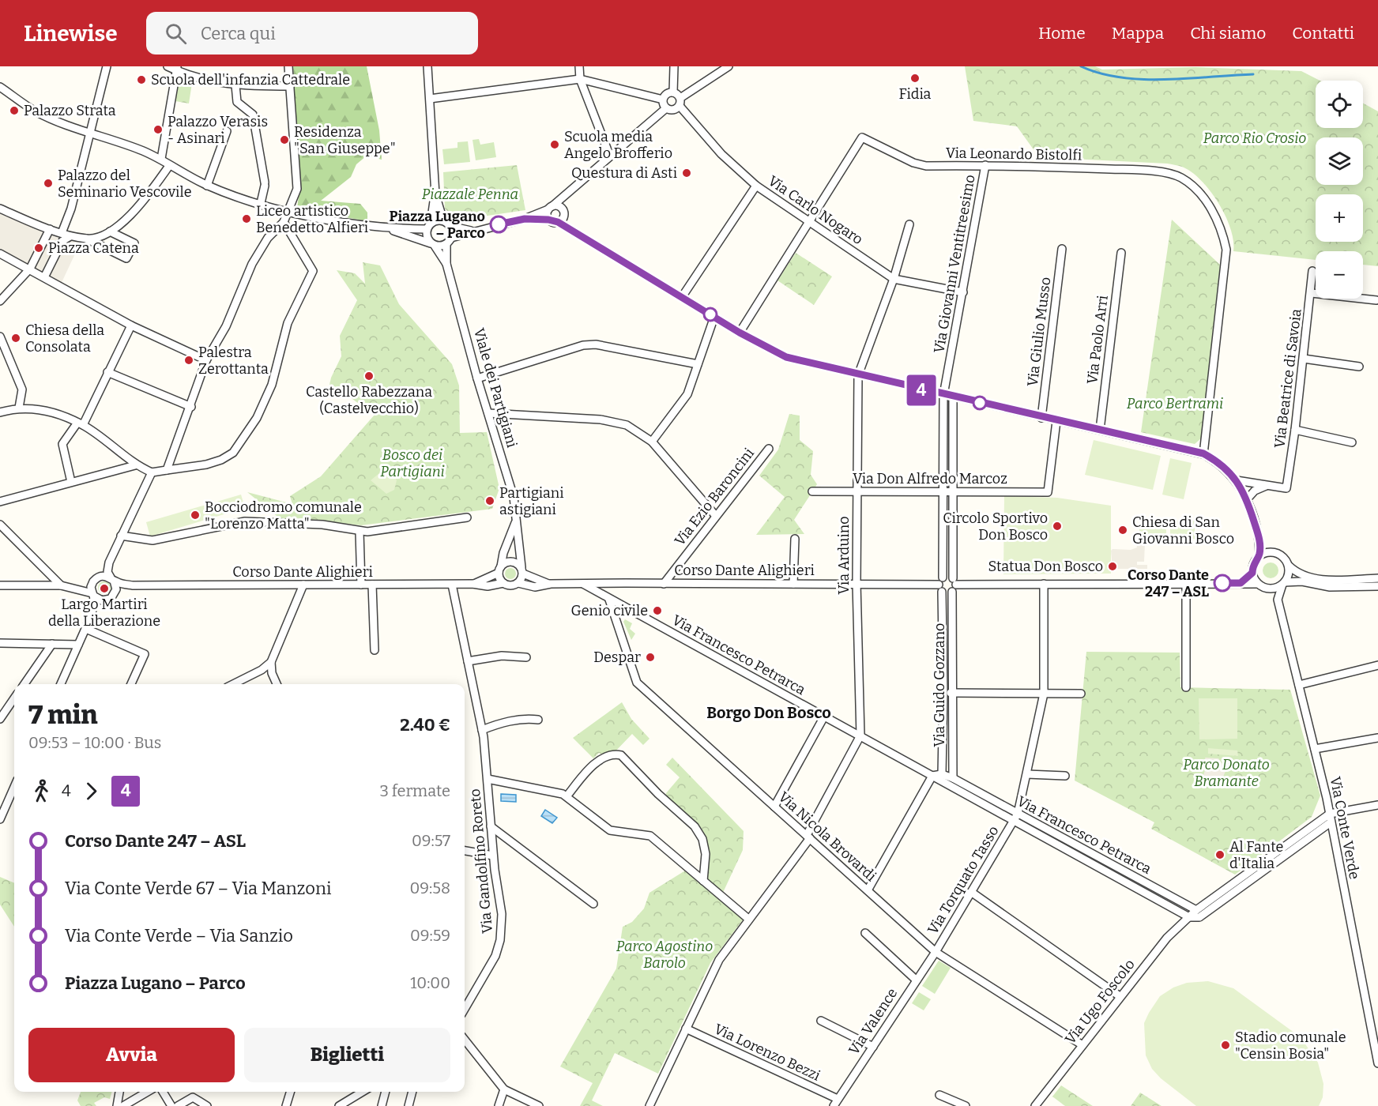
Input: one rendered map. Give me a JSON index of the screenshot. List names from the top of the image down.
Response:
{
  "streets": {
    "street": [
      "Via Leonardo Bistolfi",
      "Via Carlo Nogaro",
      "Via Giovanni Ventitreesimo",
      "Via Giulio Musso",
      "Via Paolo Arri",
      "Via Beatrice di Savoia",
      "Viale dei Partigiani",
      "Via Don Alfredo Marcoz",
      "Via Ezio Baroncini",
      "Via Arduino",
      "Corso Dante Alighieri",
      "Via Francesco Petrarca",
      "Via Guido Gozzano",
      "Via Conte Verde",
      "Via Nicola Brovardi",
      "Via Gandolfino Roreto",
      "Via Torquato Tasso",
      "Via Ugo Foscolo",
      "Via Valence",
      "Via Lorenzo Bezzi"
    ]
  },
  "crossings": [
    ["Via Leonardo Bistolfi", "Via Carlo Nogaro"],
    ["Via Leonardo Bistolfi", "Via Giovanni Ventitreesimo"],
    ["Via Carlo Nogaro", "Via Giovanni Ventitreesimo"],
    ["Via Carlo Nogaro", "Via Arduino"],
    ["Via Giovanni Ventitreesimo", "Via Don Alfredo Marcoz"],
    ["Viale dei Partigiani", "Corso Dante Alighieri"],
    ["Via Don Alfredo Marcoz", "Via Arduino"],
    ["Via Don Alfredo Marcoz", "Via Guido Gozzano"],
    ["Via Ezio Baroncini", "Corso Dante Alighieri"],
    ["Via Arduino", "Corso Dante Alighieri"],
    ["Via Arduino", "Via Francesco Petrarca"],
    ["Corso Dante Alighieri", "Via Francesco Petrarca"],
    ["Corso Dante Alighieri", "Via Guido Gozzano"],
    ["Corso Dante Alighieri", "Via Gandolfino Roreto"],
    ["Via Francesco Petrarca", "Via Guido Gozzano"],
    ["Via Francesco Petrarca", "Via Nicola Brovardi"],
    ["Via Francesco Petrarca", "Via Torquato Tasso"],
    ["Via Francesco Petrarca", "Via Ugo Foscolo"],
    ["Via Conte Verde", "Via Ugo Foscolo"],
    ["Via Nicola Brovardi", "Via Torquato Tasso"],
    ["Via Nicola Brovardi", "Via Ugo Foscolo"],
    ["Via Nicola Brovardi", "Via Valence"],
    ["Via Torquato Tasso", "Via Valence"],
    ["Via Valence", "Via Lorenzo Bezzi"]
  ],
  "districts": ["Borgo Don Bosco"],
  "parks": [
    "Parco Rio Crosio",
    "Piazzale Penna",
    "Parco Bertrami",
    "Bosco dei Partigiani",
    "Parco Donato Bramante",
    "Parco Agostino Barolo"
  ],
  "places": [
    "Fidia",
    "Scuola dell'infanzia Cattedrale",
    "Palazzo Strata",
    "Palazzo Verasis - Asinari",
    "Residenza \"San Giuseppe\"",
    "Scuola media Angelo Brofferio",
    "Questura di Asti",
    "Palazzo del Seminario Vescovile",
    "Liceo artistico Benedetto Alfieri",
    "Piazza Lugano – Parco",
    "Piazza Catena",
    "Chiesa della Consolata",
    "Palestra Zerottanta",
    "Castello Rabezzana (Castelvecchio)",
    "Partigiani astigiani",
    "Bocciodromo comunale \"Lorenzo Matta\"",
    "Circolo Sportivo Don Bosco",
    "Chiesa di San Giovanni Bosco",
    "Statua Don Bosco",
    "Corso Dante 247 – ASL",
    "Largo Martiri della Liberazione",
    "Genio civile",
    "Despar",
    "Al Fante d'Italia",
    "Stadio comunale \"Censin Bosia\""
  ],
  "lines": ["bus line 4"],
  "page": {
    "header": "Linewise",
    "search": "Cerca qui",
    "nav": [
      "Home",
      "Mappa",
      "Chi siamo",
      "Contatti"
    ],
    "on_map": "4",
    "map_buttons": ["+", "−"],
    "heading": ["7 min", "09:53 – 10:00 · Bus", "2.40 €"],
    "legs": ["4", "4", "3 fermate"],
    "list": [
      {
        "name": "Corso Dante 247 – ASL",
        "value": "09:57"
      },
      {
        "name": "Via Conte Verde 67 – Via Manzoni",
        "value": "09:58"
      },
      {
        "name": "Via Conte Verde – Via Sanzio",
        "value": "09:59"
      },
      {
        "name": "Piazza Lugano – Parco",
        "value": "10:00"
      }
    ],
    "buttons": ["Avvia", "Biglietti"]
  }
}
